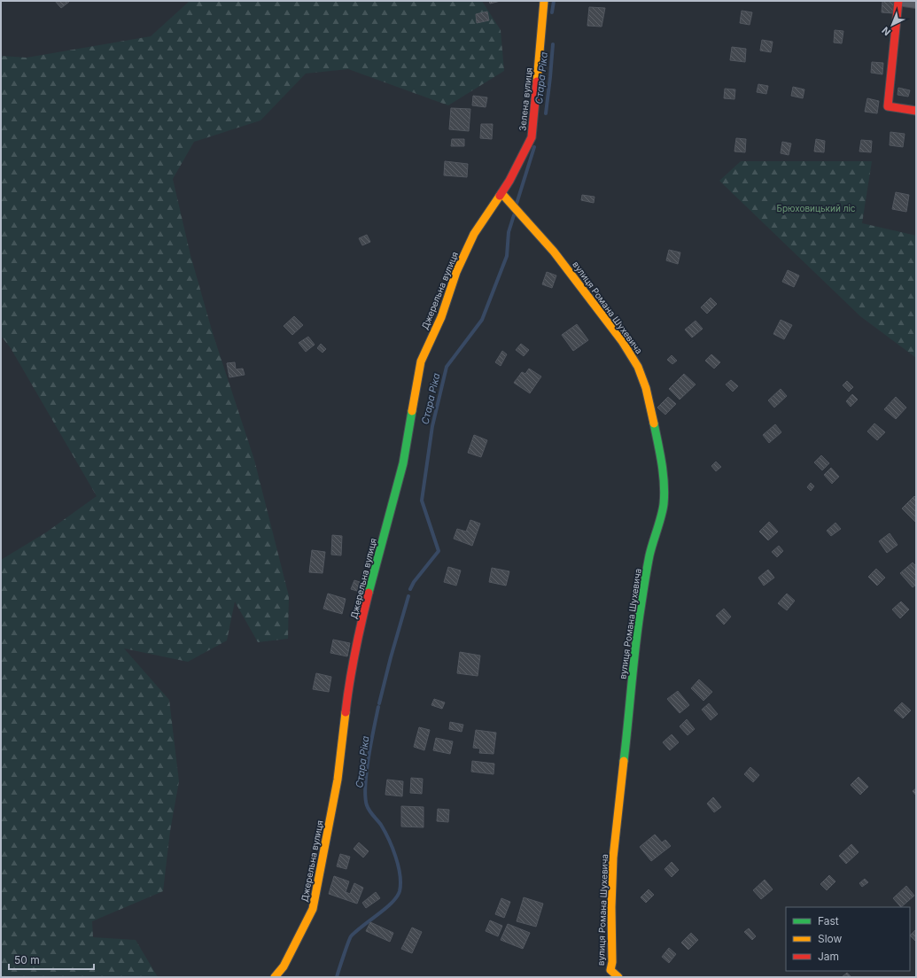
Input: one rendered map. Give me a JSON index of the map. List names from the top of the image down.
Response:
{
  "streets": {
    "street": ["Зелена вулиця", "Джерельна вулиця", "вулиця Романа Шухевича"]
  },
  "crossings": [
    ["Зелена вулиця", "Джерельна вулиця"],
    ["Зелена вулиця", "вулиця Романа Шухевича"],
    ["Джерельна вулиця", "вулиця Романа Шухевича"]
  ],
  "water": ["Стара Ріка"],
  "parks": ["Брюховицький ліс"],
  "legend": ["Fast", "Slow", "Jam"],
  "scale_bar": "50 m",
  "north": "bottom left"
}
